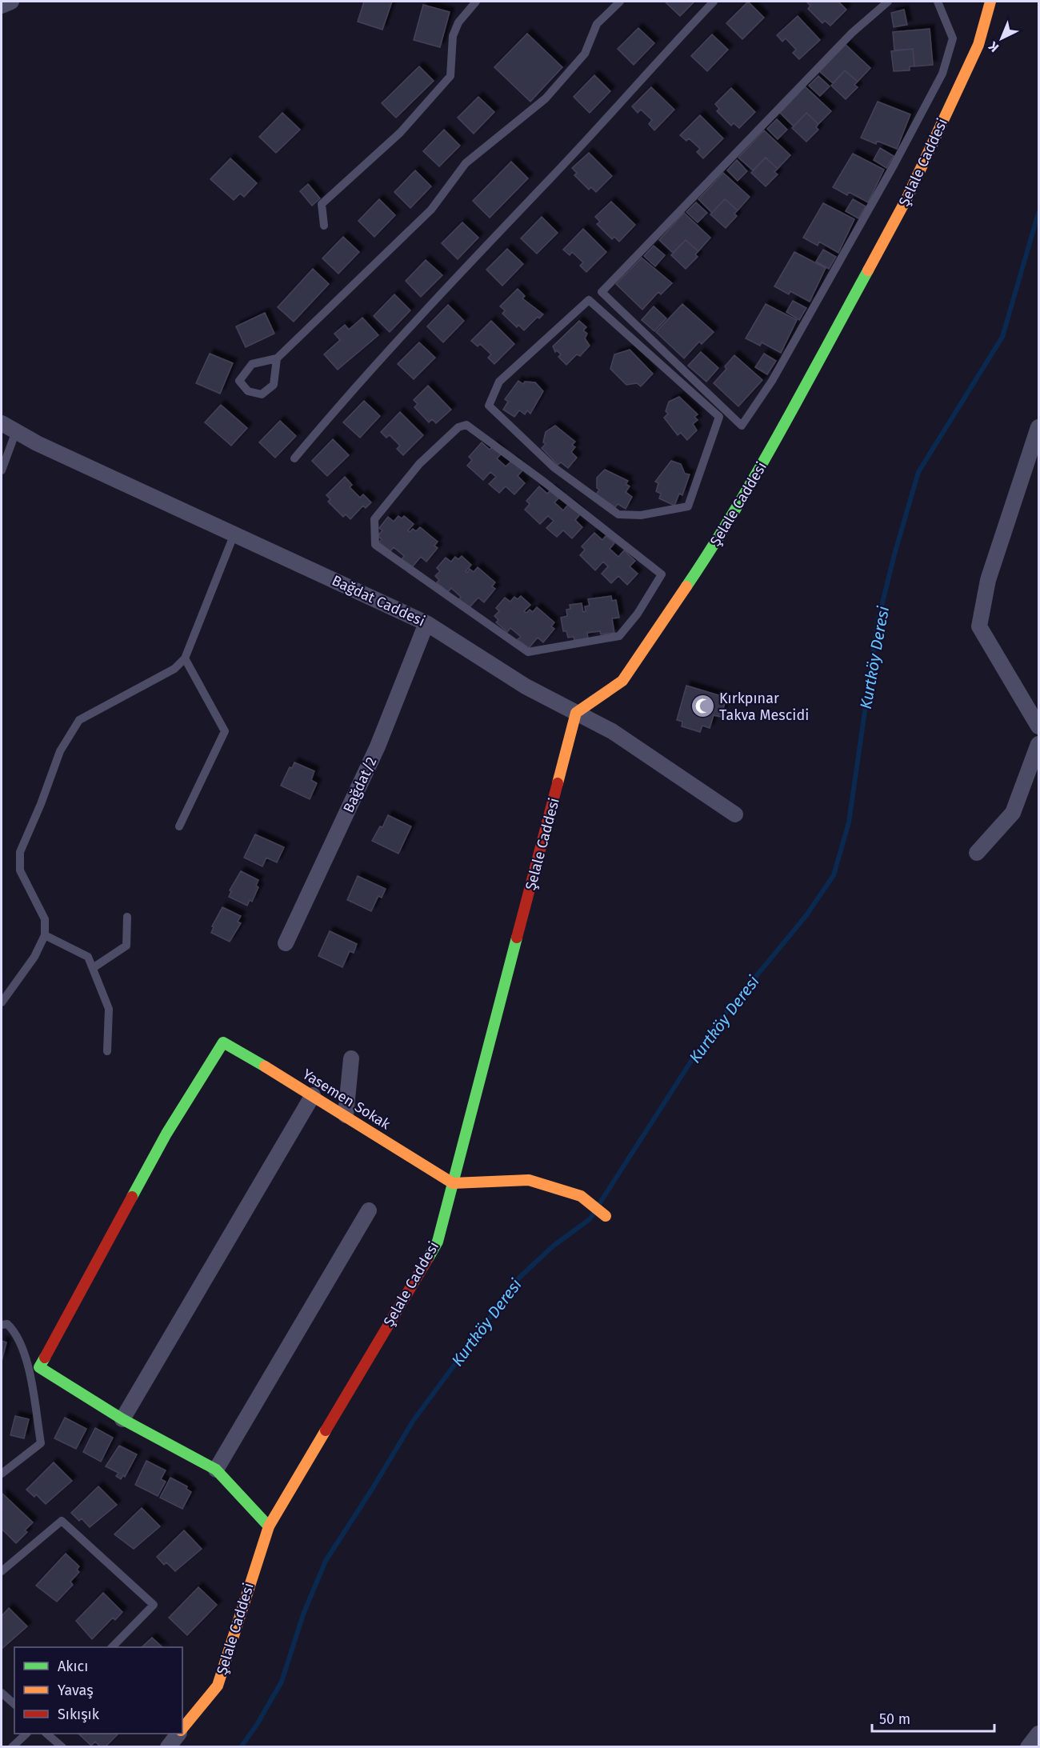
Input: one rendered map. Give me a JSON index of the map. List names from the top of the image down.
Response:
{
  "streets": {
    "street": [
      "Şelale Caddesi",
      "Bağdat Caddesi",
      "Bağdat/2",
      "Yasemen Sokak"
    ]
  },
  "crossings": [
    ["Şelale Caddesi", "Bağdat Caddesi"],
    ["Şelale Caddesi", "Yasemen Sokak"],
    ["Bağdat Caddesi", "Bağdat/2"]
  ],
  "water": ["Kurtköy Deresi"],
  "places": {
    "mosque": ["Kırkpınar Takva Mescidi"]
  },
  "legend": ["Akıcı", "Yavaş", "Sıkışık"],
  "scale_bar": "50 m",
  "north": "bottom left"
}
